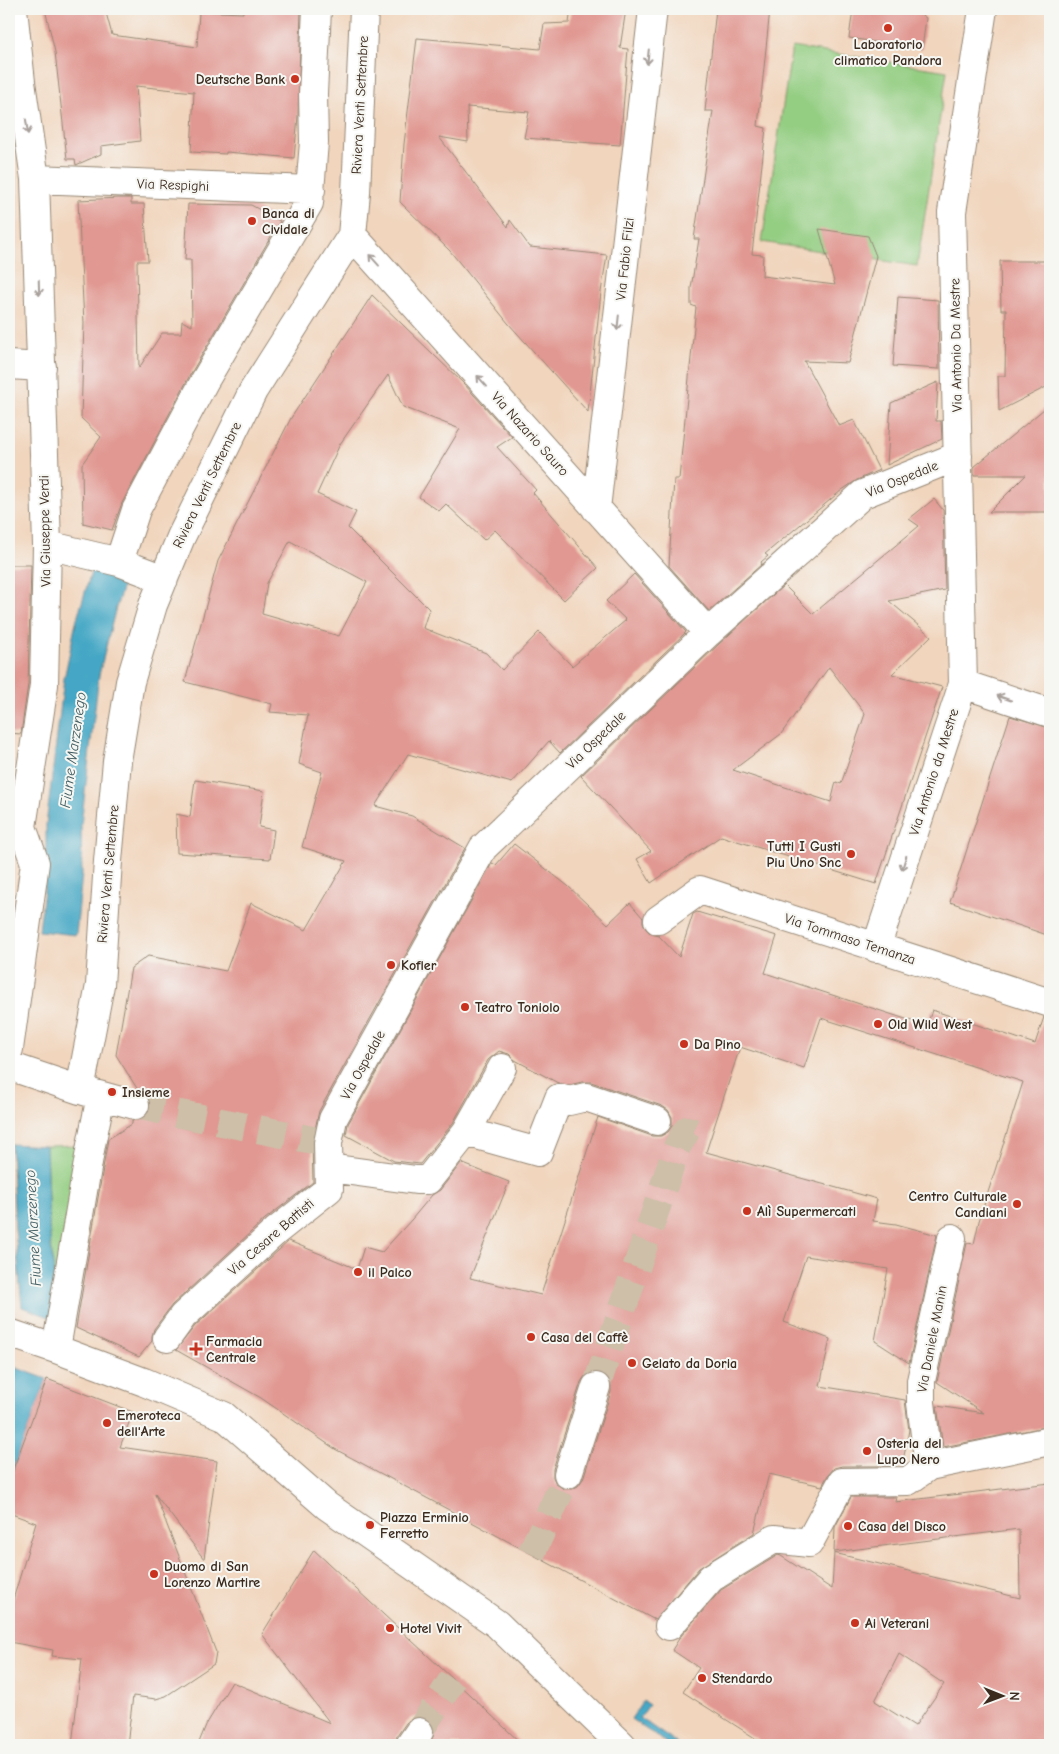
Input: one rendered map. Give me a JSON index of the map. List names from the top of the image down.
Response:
{
  "streets": {
    "street": [
      "Riviera Venti Settembre",
      "Via Respighi",
      "Via Fabio Filzi",
      "Via Antonio Da Mestre",
      "Via Nazario Sauro",
      "Via Ospedale",
      "Via Giuseppe Verdi",
      "Via Antonio da Mestre",
      "Via Tommaso Temanza",
      "Via Cesare Battisti",
      "Via Daniele Manin"
    ]
  },
  "crossings": [
    ["Riviera Venti Settembre", "Via Nazario Sauro"],
    ["Via Respighi", "Via Giuseppe Verdi"],
    ["Via Fabio Filzi", "Via Nazario Sauro"],
    ["Via Antonio Da Mestre", "Via Ospedale"],
    ["Via Antonio Da Mestre", "Via Antonio da Mestre"],
    ["Via Nazario Sauro", "Via Ospedale"],
    ["Via Ospedale", "Via Cesare Battisti"],
    ["Via Antonio da Mestre", "Via Tommaso Temanza"]
  ],
  "one_way": ["Via Fabio Filzi", "Via Nazario Sauro", "Via Antonio da Mestre"],
  "water": ["Fiume Marzenego"],
  "places": {
    "other": [
      "Laboratorio climatico Pandora",
      "Deutsche Bank",
      "Banca di Cividale",
      "Tutti I Gusti Piu Uno Snc",
      "Kofler",
      "Teatro Toniolo",
      "Old Wild West",
      "Da Pino",
      "Insieme",
      "Centro Culturale Candiani",
      "Alì Supermercati",
      "il Palco",
      "Casa del Caffè",
      "Gelato da Doria",
      "Emeroteca dell'Arte",
      "Osteria del Lupo Nero",
      "Piazza Erminio Ferretto",
      "Casa del Disco",
      "Duomo di San Lorenzo Martire",
      "Ai Veterani",
      "Hotel Vivit",
      "Stendardo"
    ],
    "health": ["Farmacia Centrale"]
  },
  "north": "right"
}
